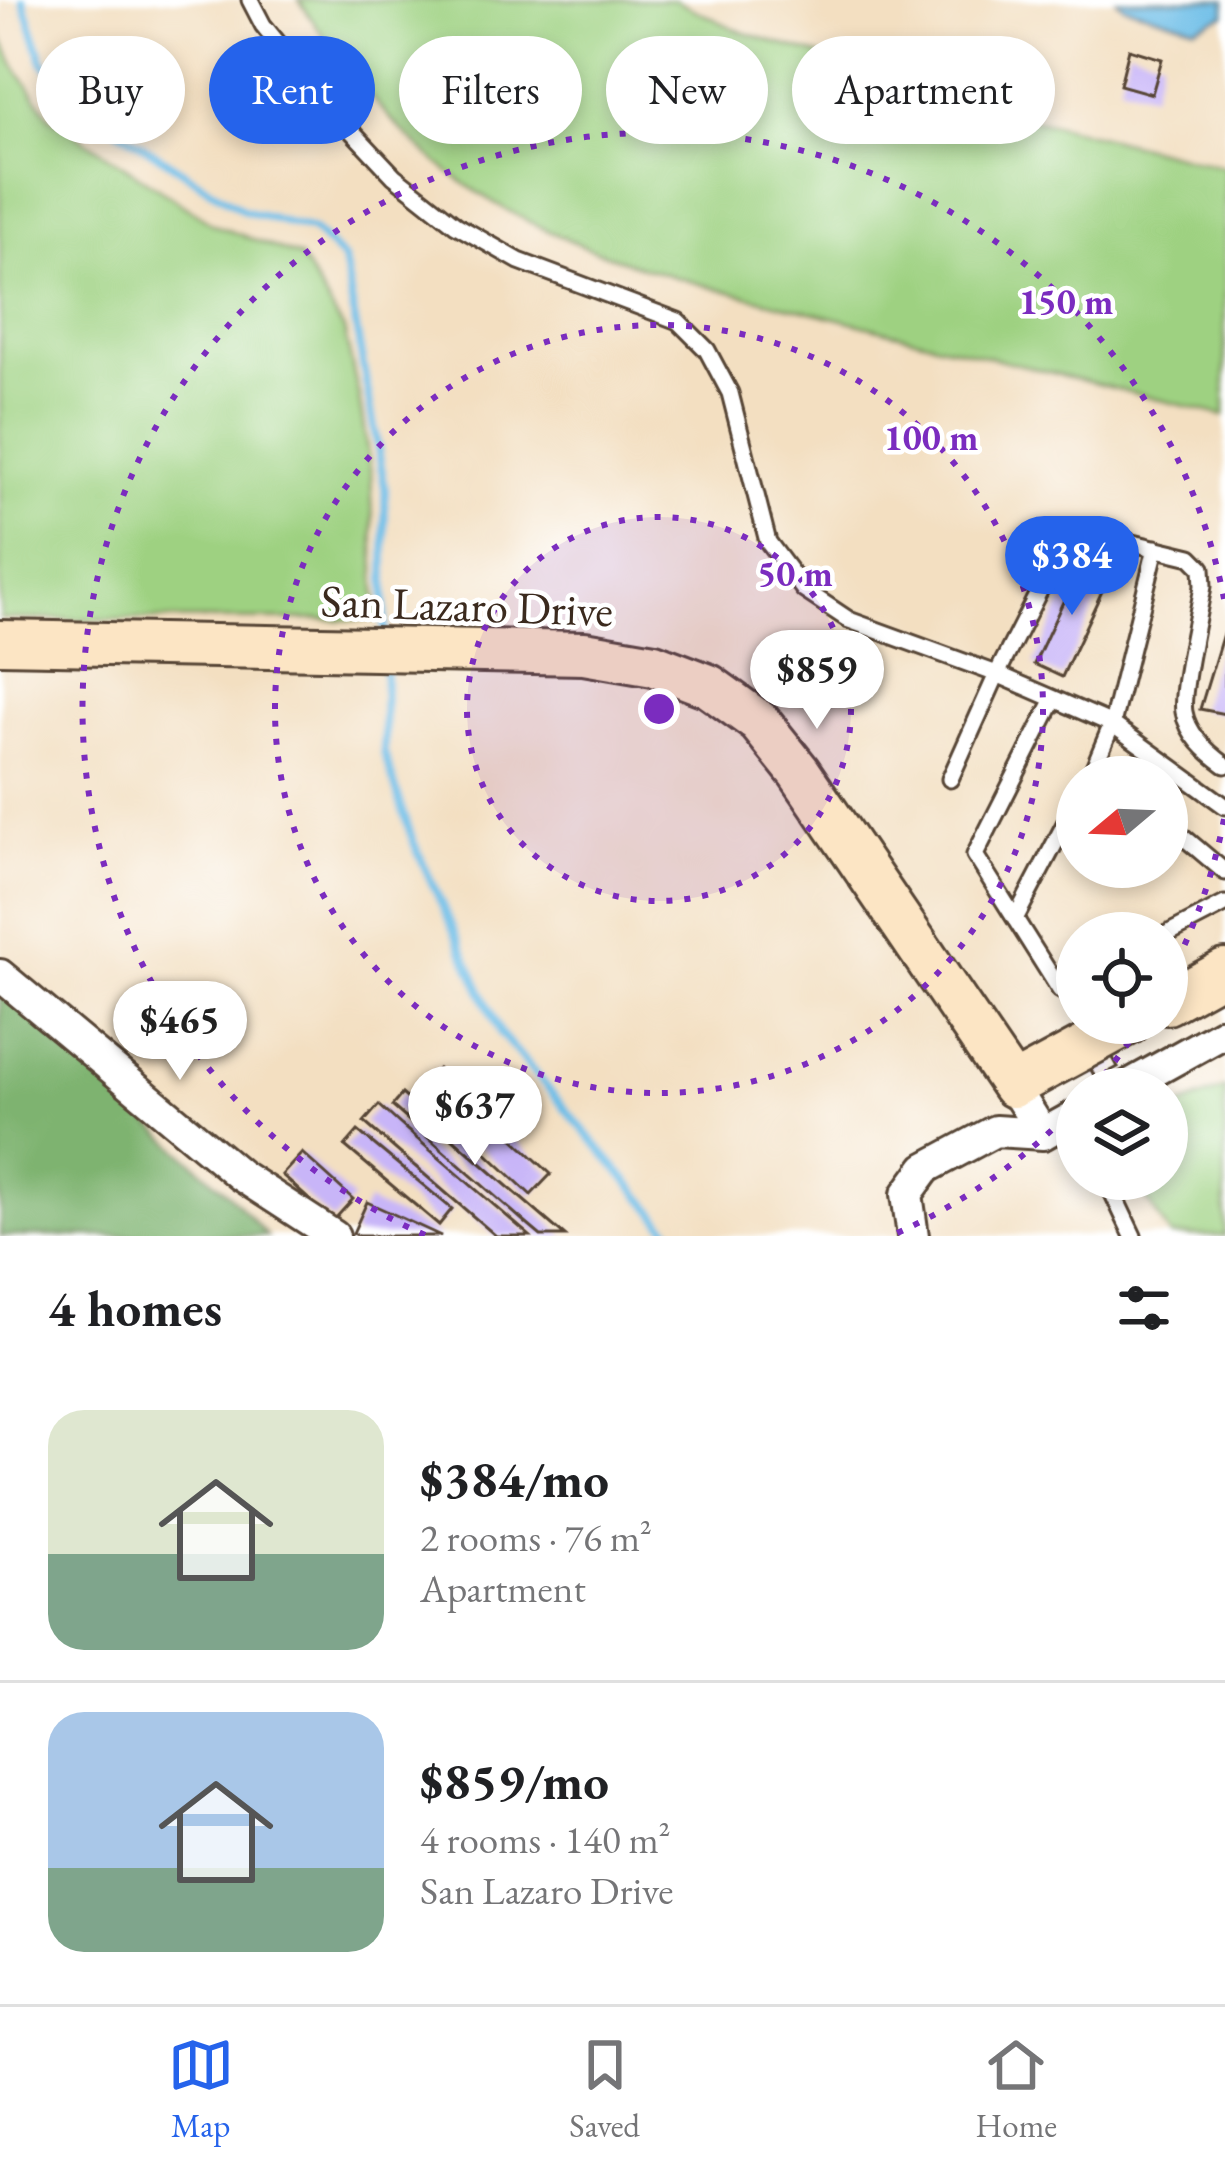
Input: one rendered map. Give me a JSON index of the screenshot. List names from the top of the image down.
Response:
{
  "streets": {
    "street": ["San Lazaro Drive"]
  },
  "north": "left",
  "page": {
    "chip": [
      "Buy",
      "Rent",
      "Filters",
      "New",
      "Apartment"
    ],
    "price": [
      "$384",
      "$859",
      "$465",
      "$637"
    ],
    "heading": "4 homes",
    "list": [
      {
        "name": "$384/mo",
        "note": "2 rooms · 76 m² · Apartment"
      },
      {
        "name": "$859/mo",
        "note": "4 rooms · 140 m² · San Lazaro Drive"
      }
    ],
    "tabs": ["Map", "Saved", "Home"]
  },
  "rings": ["150 m", "100 m", "50 m"]
}
